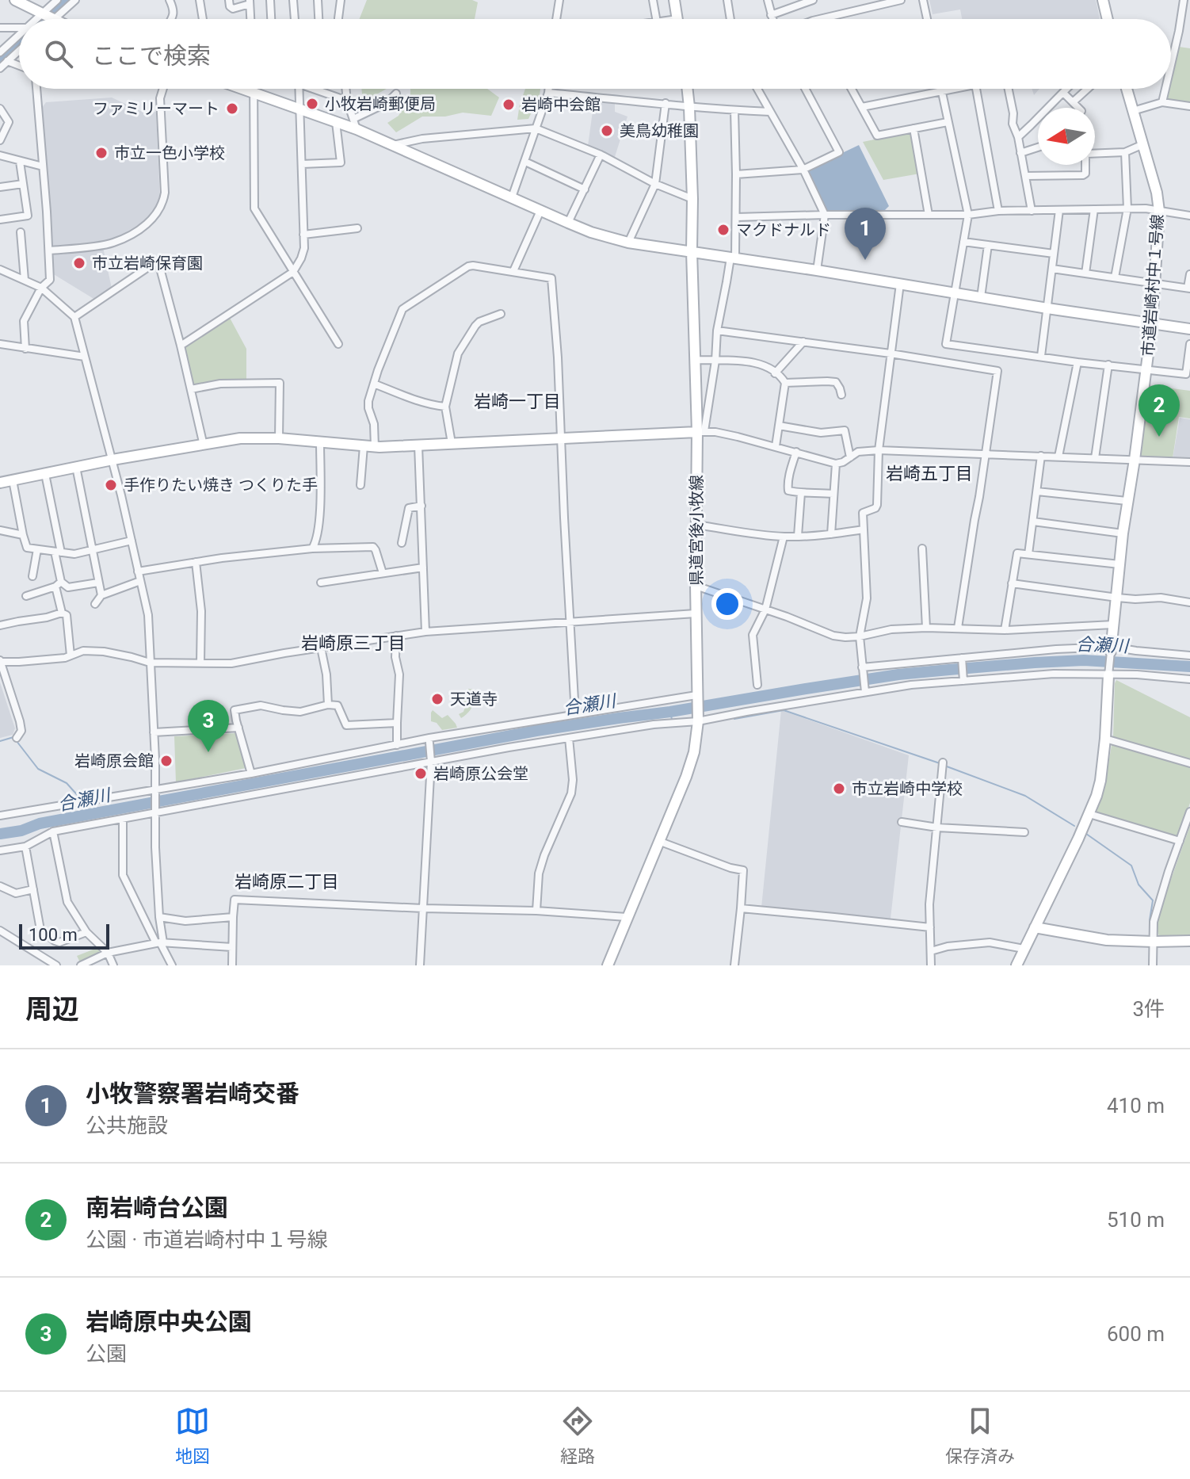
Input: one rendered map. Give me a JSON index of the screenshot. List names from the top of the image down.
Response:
{
  "streets": {
    "street": ["市道岩崎村中１号線", "県道宮後小牧線"]
  },
  "districts": [
    "岩崎一丁目",
    "岩崎五丁目",
    "岩崎原三丁目",
    "岩崎原二丁目"
  ],
  "water": ["合瀬川"],
  "places": [
    "小牧岩崎郵便局",
    "岩崎中会館",
    "ファミリーマート",
    "美鳥幼稚園",
    "市立一色小学校",
    "マクドナルド",
    "市立岩崎保育園",
    "手作りたい焼き つくりた手",
    "天道寺",
    "岩崎原会館",
    "岩崎原公会堂",
    "市立岩崎中学校"
  ],
  "scale_bar": "100 m",
  "north": "left",
  "page": {
    "search": "ここで検索",
    "pins": ["1", "2", "3"],
    "scale": "100 m",
    "heading": ["周辺", "3件"],
    "list": [
      {
        "mark": "1",
        "name": "小牧警察署岩崎交番",
        "note": "公共施設",
        "value": "410 m"
      },
      {
        "mark": "2",
        "name": "南岩崎台公園",
        "note": "公園 · 市道岩崎村中１号線",
        "value": "510 m"
      },
      {
        "mark": "3",
        "name": "岩崎原中央公園",
        "note": "公園",
        "value": "600 m"
      }
    ],
    "nav": ["地図", "経路", "保存済み"]
  }
}
